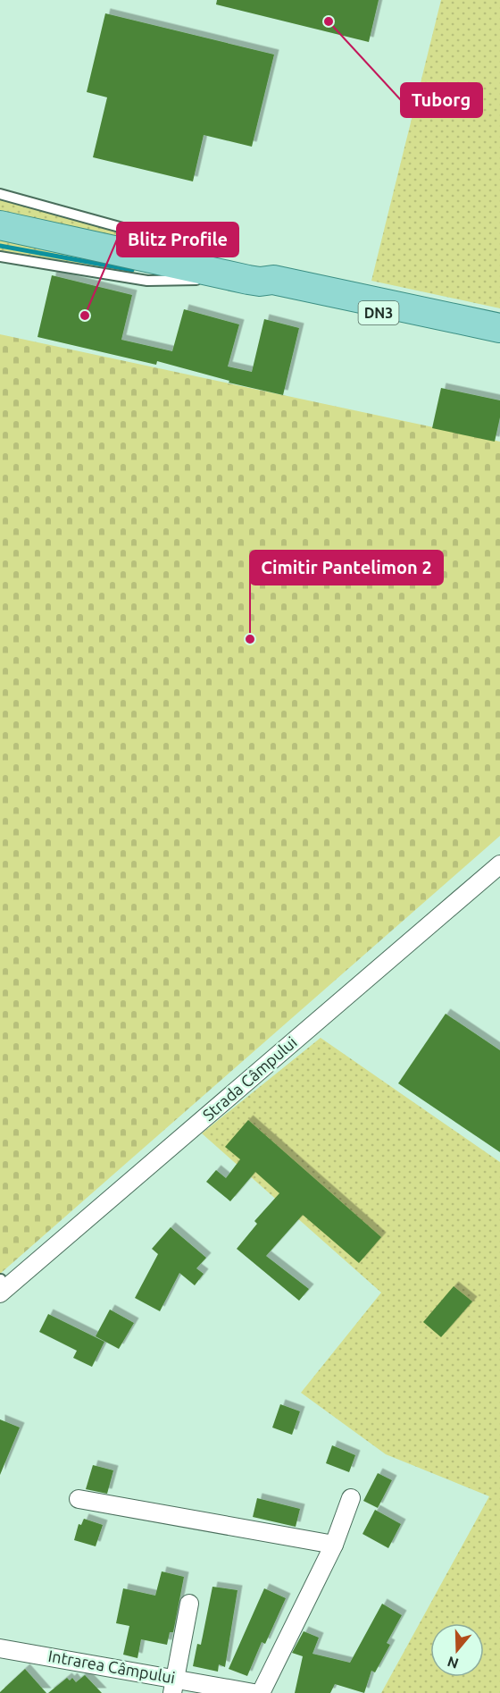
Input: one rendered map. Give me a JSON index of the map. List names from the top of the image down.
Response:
{
  "streets": {
    "main road": ["DN3"],
    "street": ["Strada Câmpului", "Intrarea Câmpului"]
  },
  "places": ["Tuborg", "Blitz Profile", "Cimitir Pantelimon 2"],
  "north": "bottom"
}
